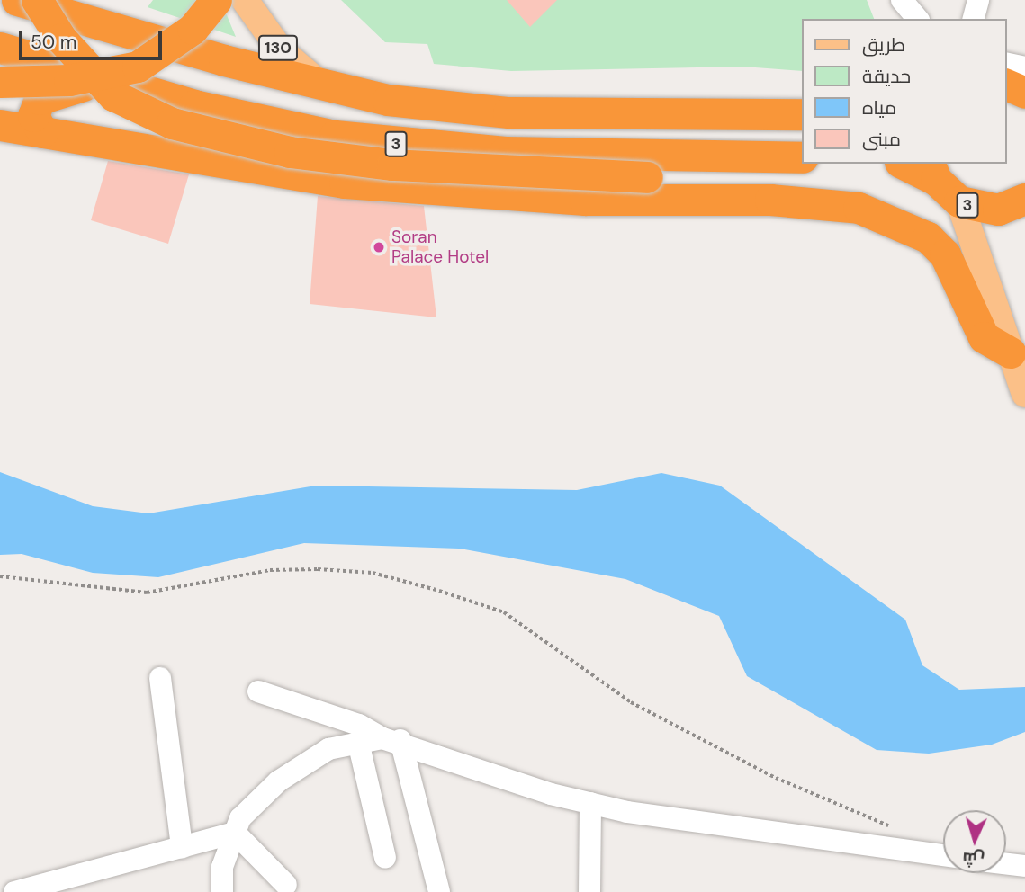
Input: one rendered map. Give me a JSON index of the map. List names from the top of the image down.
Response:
{
  "streets": {
    "highway": ["3"],
    "main road": ["130"]
  },
  "places": ["Soran Palace Hotel"],
  "legend": [
    "طريق",
    "حديقة",
    "مياه",
    "مبنى"
  ],
  "scale_bar": "50 m",
  "north": "bottom"
}
